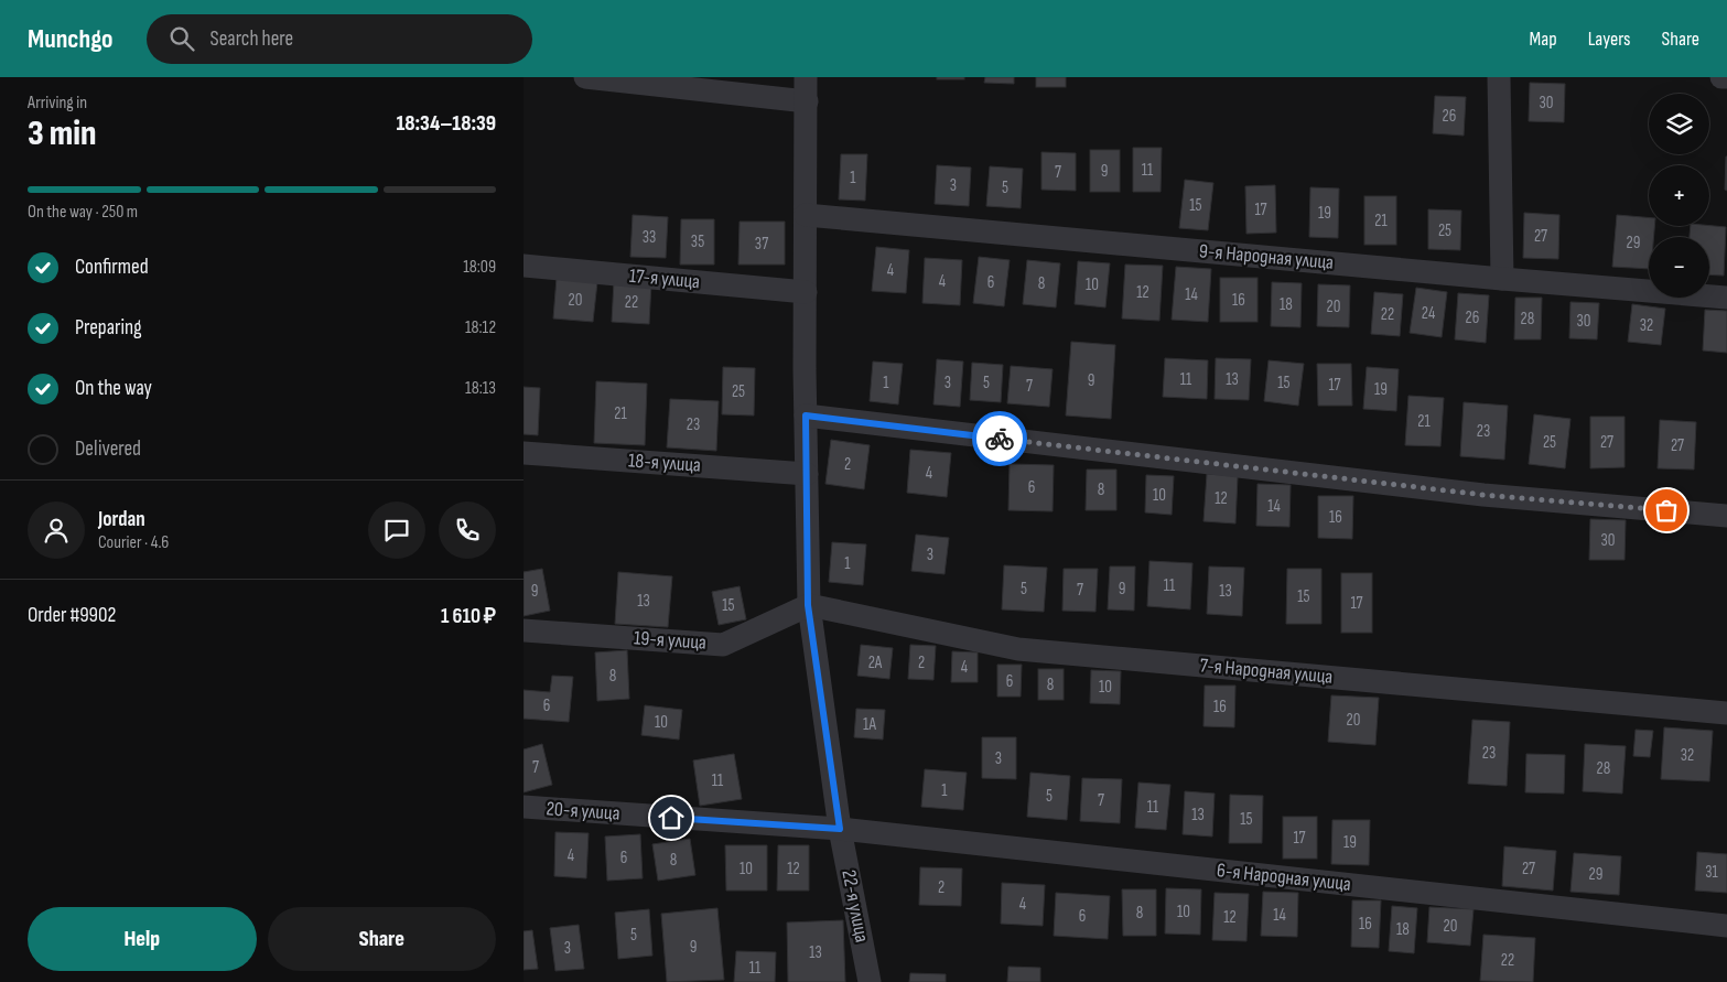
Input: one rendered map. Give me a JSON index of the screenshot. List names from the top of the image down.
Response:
{
  "streets": {
    "street": [
      "9-я Народная улица",
      "17-я улица",
      "18-я улица",
      "19-я улица",
      "7-я Народная улица",
      "20-я улица",
      "6-я Народная улица",
      "22-я улица"
    ]
  },
  "crossings": [
    ["9-я Народная улица", "22-я улица"],
    ["17-я улица", "22-я улица"],
    ["18-я улица", "22-я улица"],
    ["19-я улица", "7-я Народная улица"],
    ["19-я улица", "22-я улица"],
    ["7-я Народная улица", "22-я улица"],
    ["20-я улица", "6-я Народная улица"],
    ["20-я улица", "22-я улица"],
    ["6-я Народная улица", "22-я улица"]
  ],
  "house_numbers": [
    "30",
    "26",
    "11",
    "9",
    "7",
    "1",
    "3",
    "5",
    "15",
    "17",
    "19",
    "21",
    "25",
    "27",
    "33",
    "35",
    "29",
    "37",
    "4",
    "4",
    "6",
    "8",
    "10",
    "12",
    "14",
    "20",
    "16",
    "22",
    "18",
    "20",
    "24",
    "22",
    "26",
    "28",
    "30",
    "32",
    "11",
    "13",
    "9",
    "1",
    "3",
    "5",
    "15",
    "17",
    "7",
    "19",
    "25",
    "21",
    "21",
    "23",
    "23",
    "25",
    "27",
    "27",
    "2",
    "4",
    "6",
    "8",
    "10",
    "12",
    "14",
    "16",
    "30",
    "3",
    "1",
    "11",
    "5",
    "9",
    "7",
    "9",
    "13",
    "15",
    "13",
    "17",
    "15",
    "2А",
    "2",
    "4",
    "8",
    "6",
    "8",
    "10",
    "6",
    "16",
    "20",
    "10",
    "1А",
    "23",
    "32",
    "3",
    "7",
    "28",
    "11",
    "1",
    "5",
    "7",
    "11",
    "13",
    "15",
    "17",
    "19",
    "4",
    "6",
    "8",
    "10",
    "12",
    "27",
    "31",
    "29",
    "2",
    "4",
    "10",
    "8",
    "14",
    "6",
    "12",
    "16",
    "20",
    "18",
    "5",
    "9",
    "3",
    "13",
    "22",
    "11"
  ],
  "page": {
    "header": "Munchgo",
    "search": "Search here",
    "nav": ["Map", "Layers", "Share"],
    "heading": ["3 min", "Arriving in", "18:34–18:39"],
    "panel": [
      "Jordan",
      "Courier · 4.6",
      "Order #9902",
      "1 610 ₽"
    ],
    "map_buttons": ["+", "−"],
    "bar": "On the way · 250 m",
    "list": [
      ["Confirmed", "18:09"],
      ["Preparing", "18:12"],
      ["On the way", "18:13"],
      "Delivered"
    ],
    "buttons": ["Help", "Share"]
  }
}
